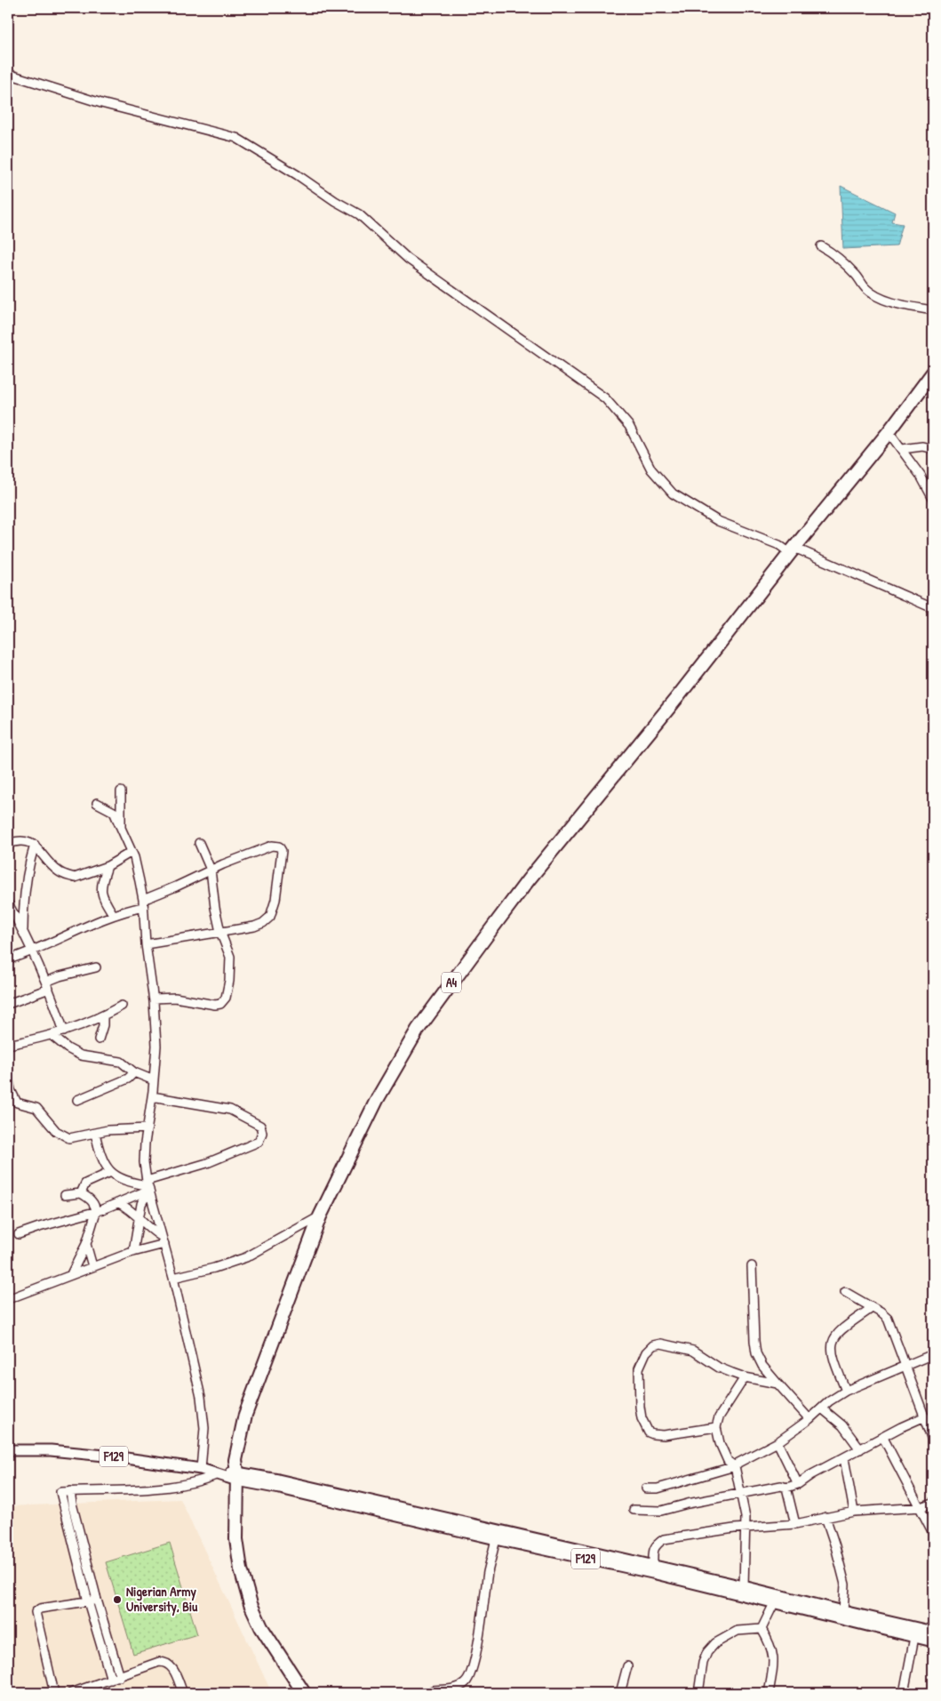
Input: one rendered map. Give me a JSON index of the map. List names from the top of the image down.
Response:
{
  "streets": {
    "highway": ["A4"],
    "main road": ["F129"]
  },
  "crossings": [
    ["A4", "F129"]
  ],
  "places": ["Nigerian Army University, Biu"]
}
